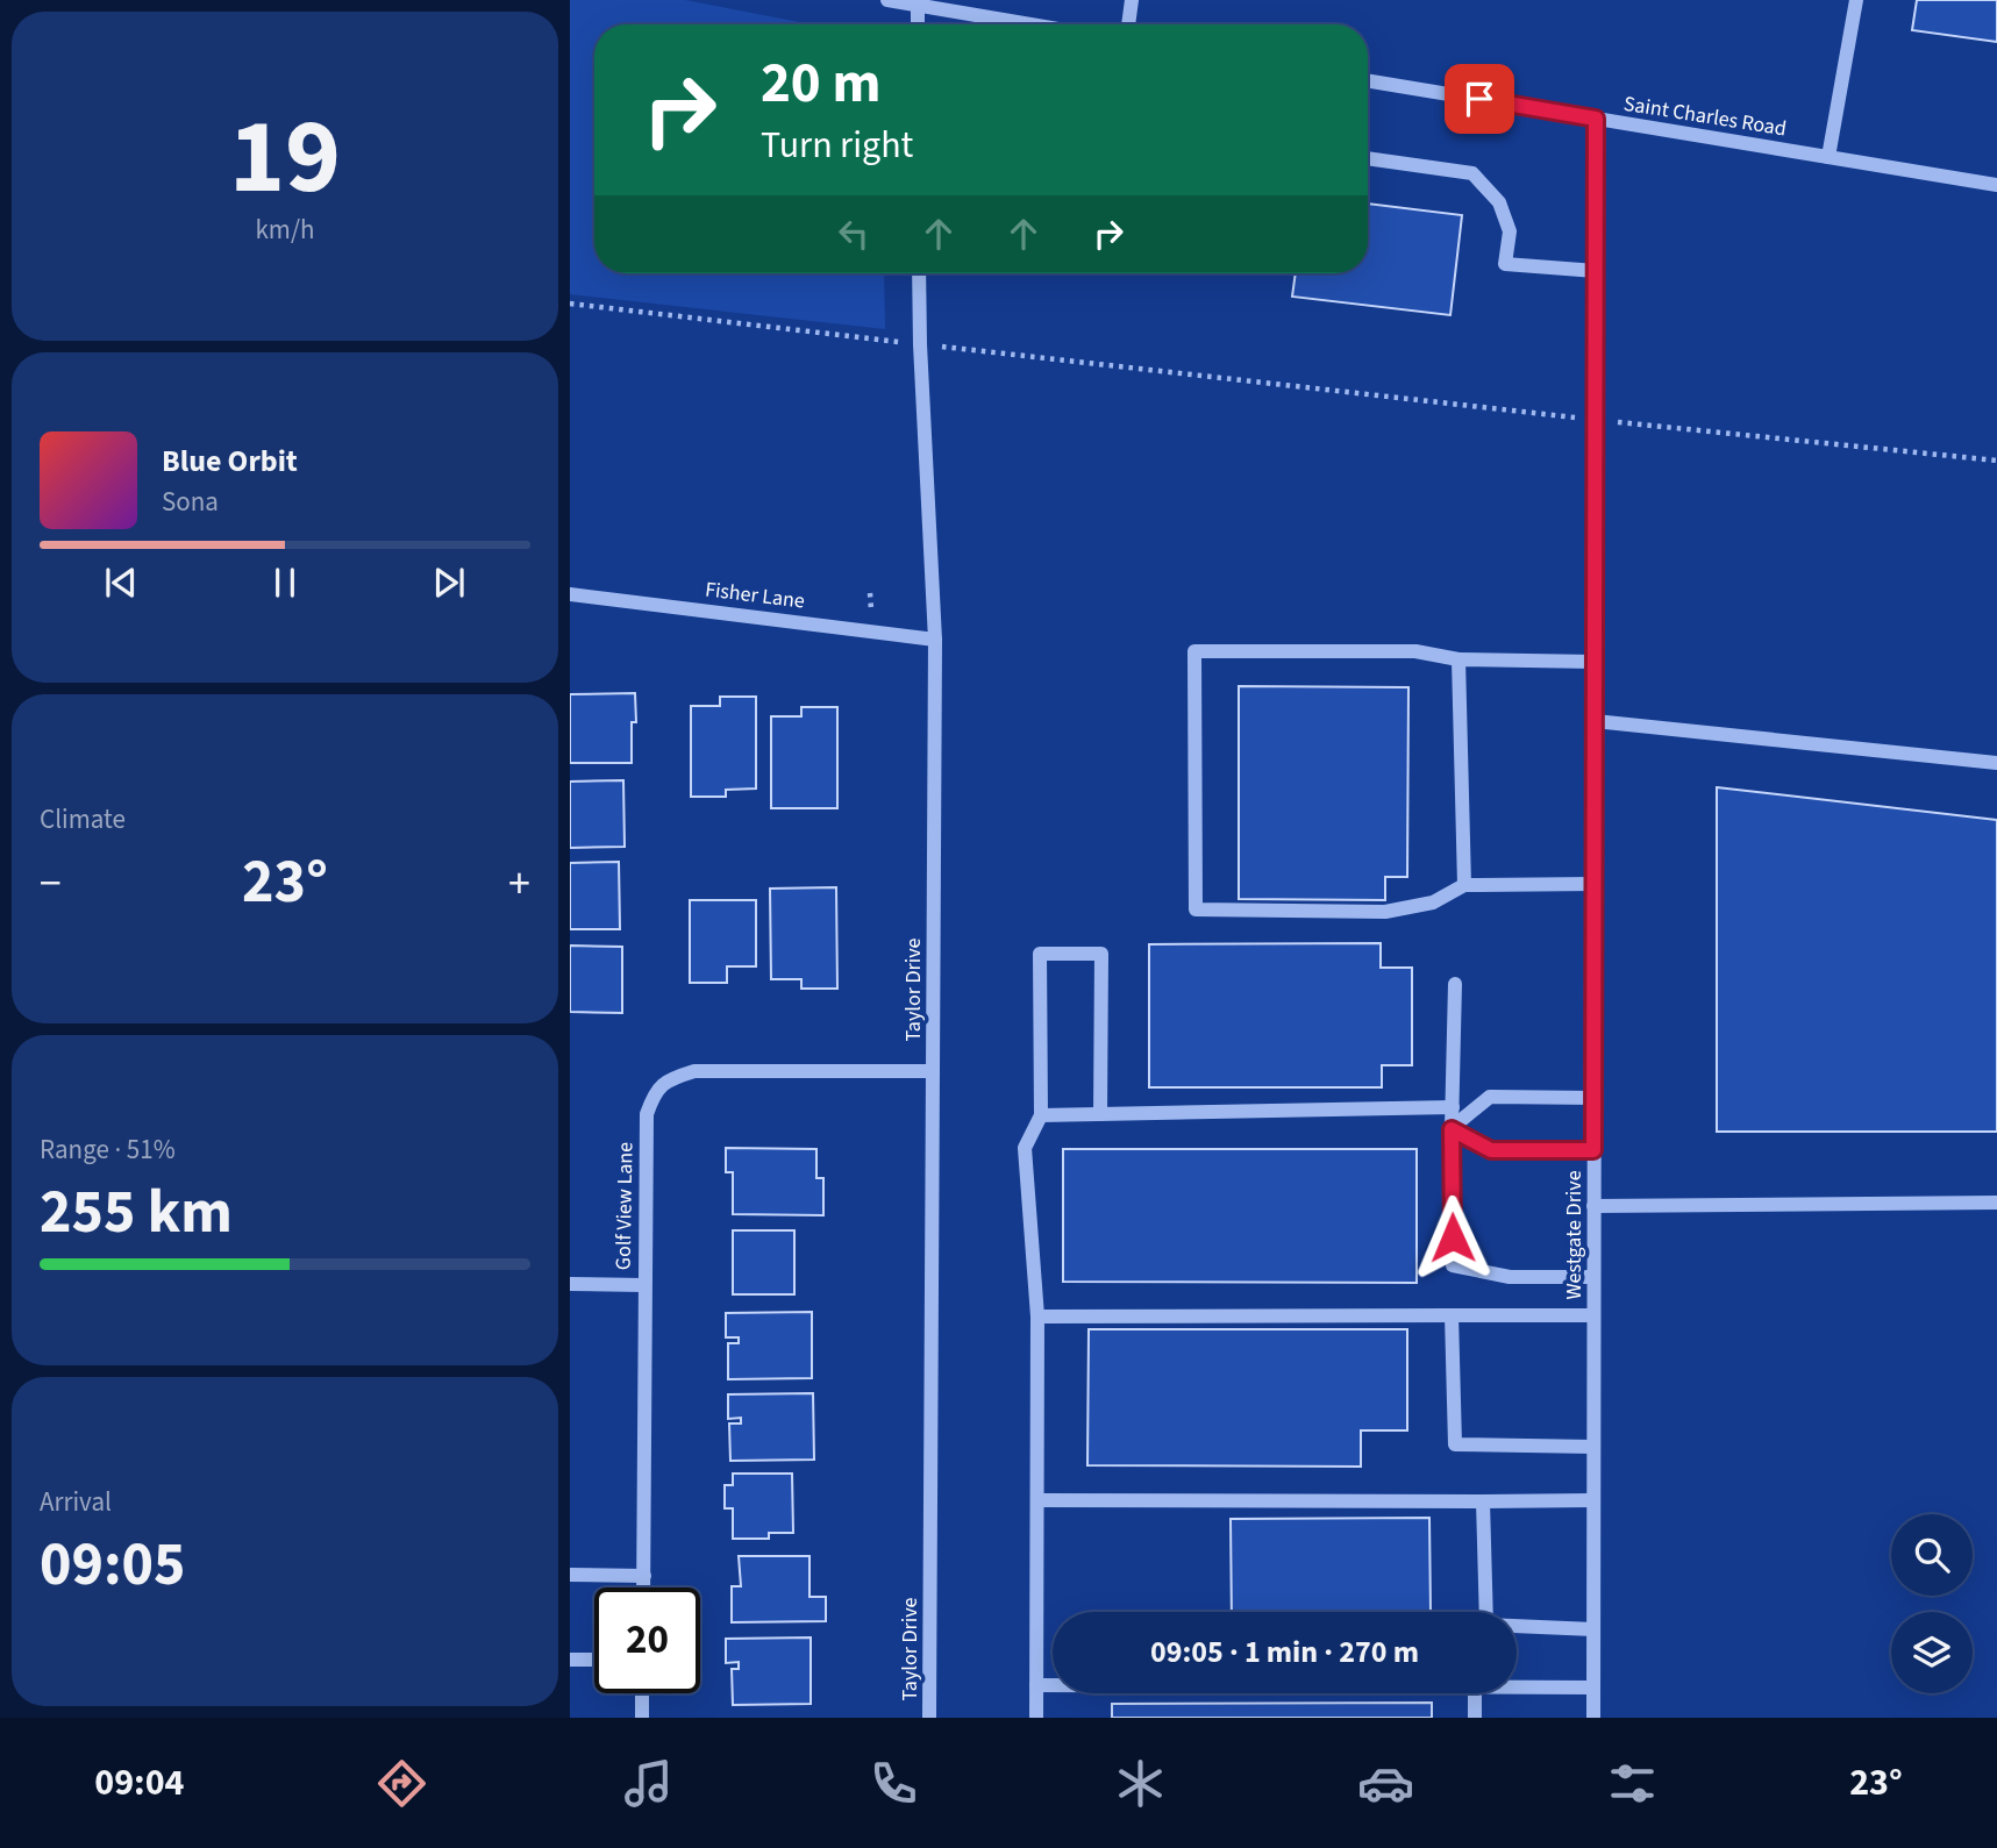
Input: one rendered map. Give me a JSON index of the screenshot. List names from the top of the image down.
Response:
{
  "streets": {
    "street": [
      "Saint Charles Road",
      "Fisher Lane",
      "Taylor Drive",
      "Golf View Lane",
      "Westgate Drive"
    ]
  },
  "crossings": [
    ["Saint Charles Road", "Westgate Drive"],
    ["Fisher Lane", "Taylor Drive"],
    ["Taylor Drive", "Golf View Lane"]
  ],
  "page": {
    "tile": [
      ["19", "km/h"],
      "Climate",
      ["Range · 51%", "255 km"],
      ["Arrival", "09:05"]
    ],
    "turn": ["20 m", "Turn right"],
    "song": ["Blue Orbit", "Sona"],
    "heat": ["−", "23°", "+"],
    "limit": "20",
    "trip": "09:05 · 1 min · 270 m",
    "tabs": ["09:04", "23°"]
  }
}
